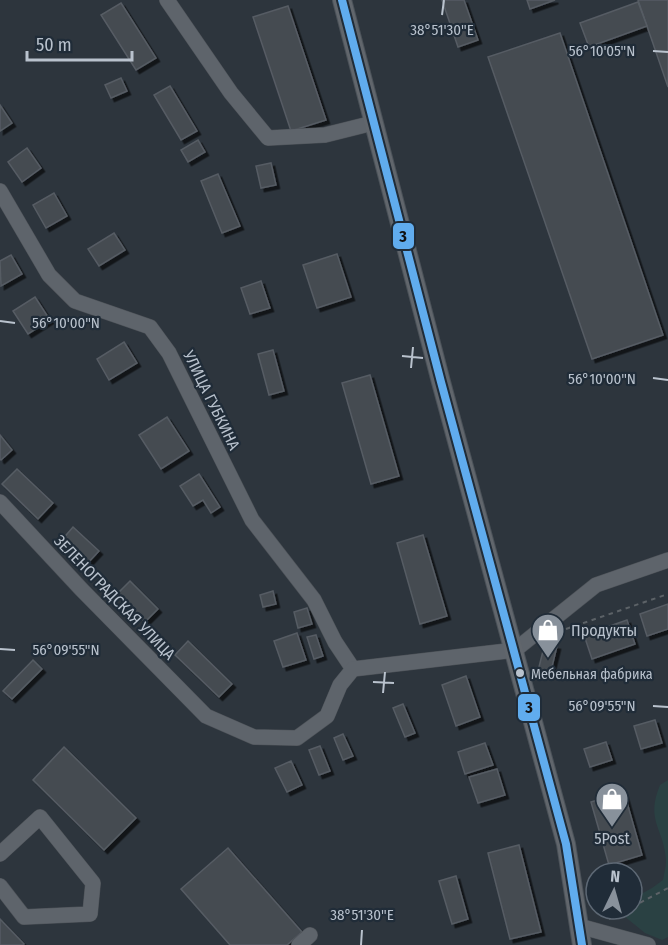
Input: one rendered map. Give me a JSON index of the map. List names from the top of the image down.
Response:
{
  "streets": {
    "street": ["УЛИЦА ГУБКИНА", "ЗЕЛЕНОГРАДСКАЯ УЛИЦА"]
  },
  "crossings": [
    ["УЛИЦА ГУБКИНА", "ЗЕЛЕНОГРАДСКАЯ УЛИЦА"]
  ],
  "places": {
    "shop": ["Продукты", "5Post"],
    "other": ["Мебельная фабрика"]
  },
  "lines": ["transit line 3"],
  "scale_bar": "50 m",
  "north": "top",
  "coordinates": [
    "38°51'30\"E",
    "56°10'05\"N",
    "56°10'00\"N",
    "56°09'55\"N"
  ]
}
